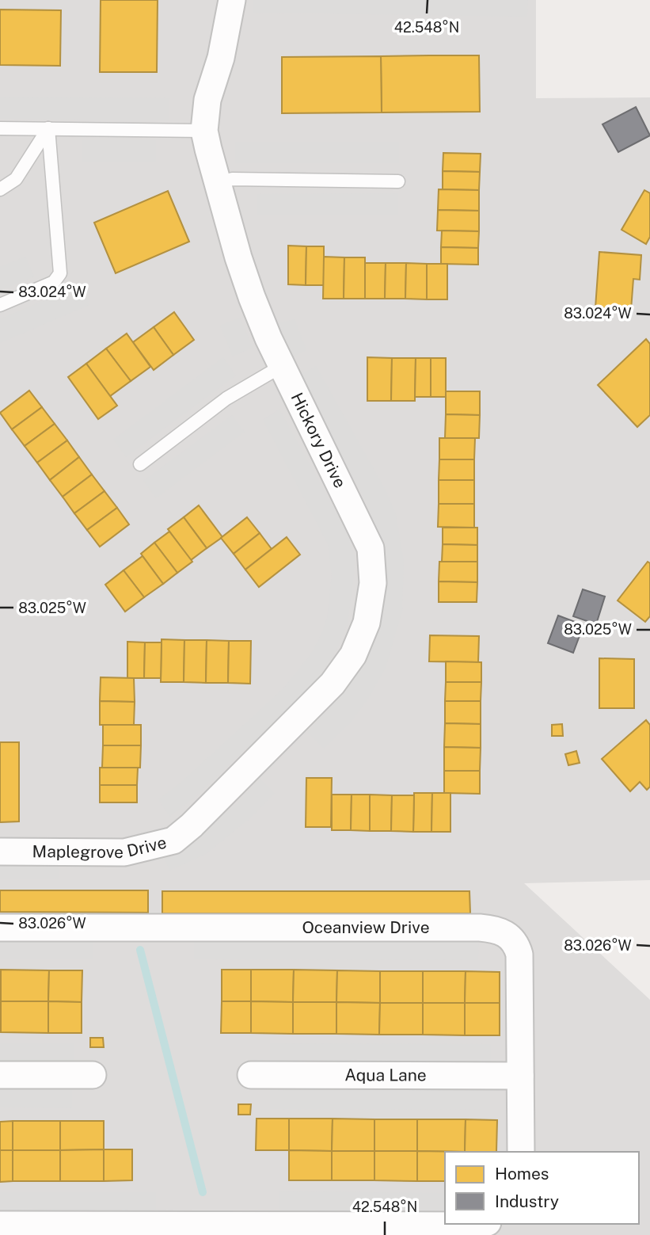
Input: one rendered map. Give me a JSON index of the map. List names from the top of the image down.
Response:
{
  "streets": {
    "street": [
      "Hickory Drive",
      "Maplegrove Drive",
      "Oceanview Drive",
      "Aqua Lane"
    ]
  },
  "crossings": [
    ["Hickory Drive", "Maplegrove Drive"],
    ["Oceanview Drive", "Aqua Lane"]
  ],
  "legend": ["Homes", "Industry"],
  "coordinates": [
    "42.548°N",
    "83.024°W",
    "83.025°W",
    "83.026°W"
  ]
}
